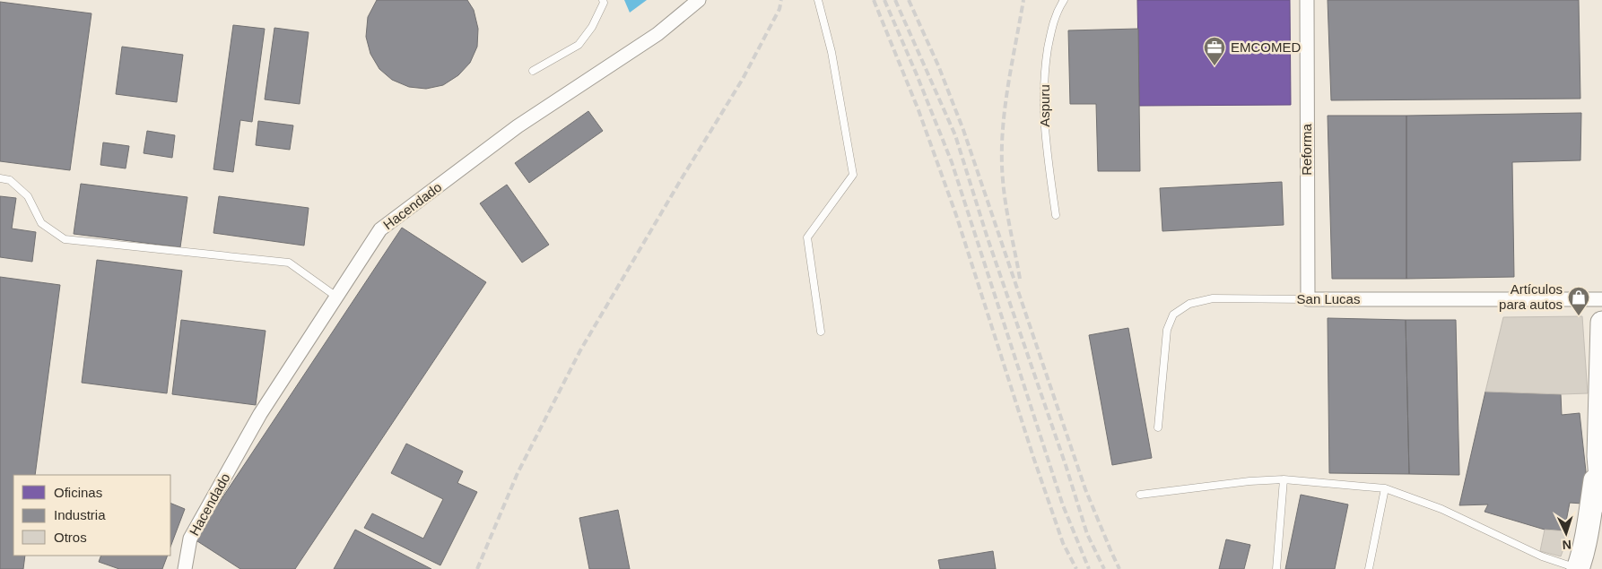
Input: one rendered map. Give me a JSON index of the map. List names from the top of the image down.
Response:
{
  "streets": {
    "street": ["Reforma", "Hacendado", "San Lucas"],
    "lane": ["Aspuru"]
  },
  "crossings": [
    ["Reforma", "San Lucas"]
  ],
  "places": {
    "office": ["EMCOMED"],
    "shop": ["Artículos para autos"]
  },
  "legend": ["Oficinas", "Industria", "Otros"],
  "north": "bottom"
}
